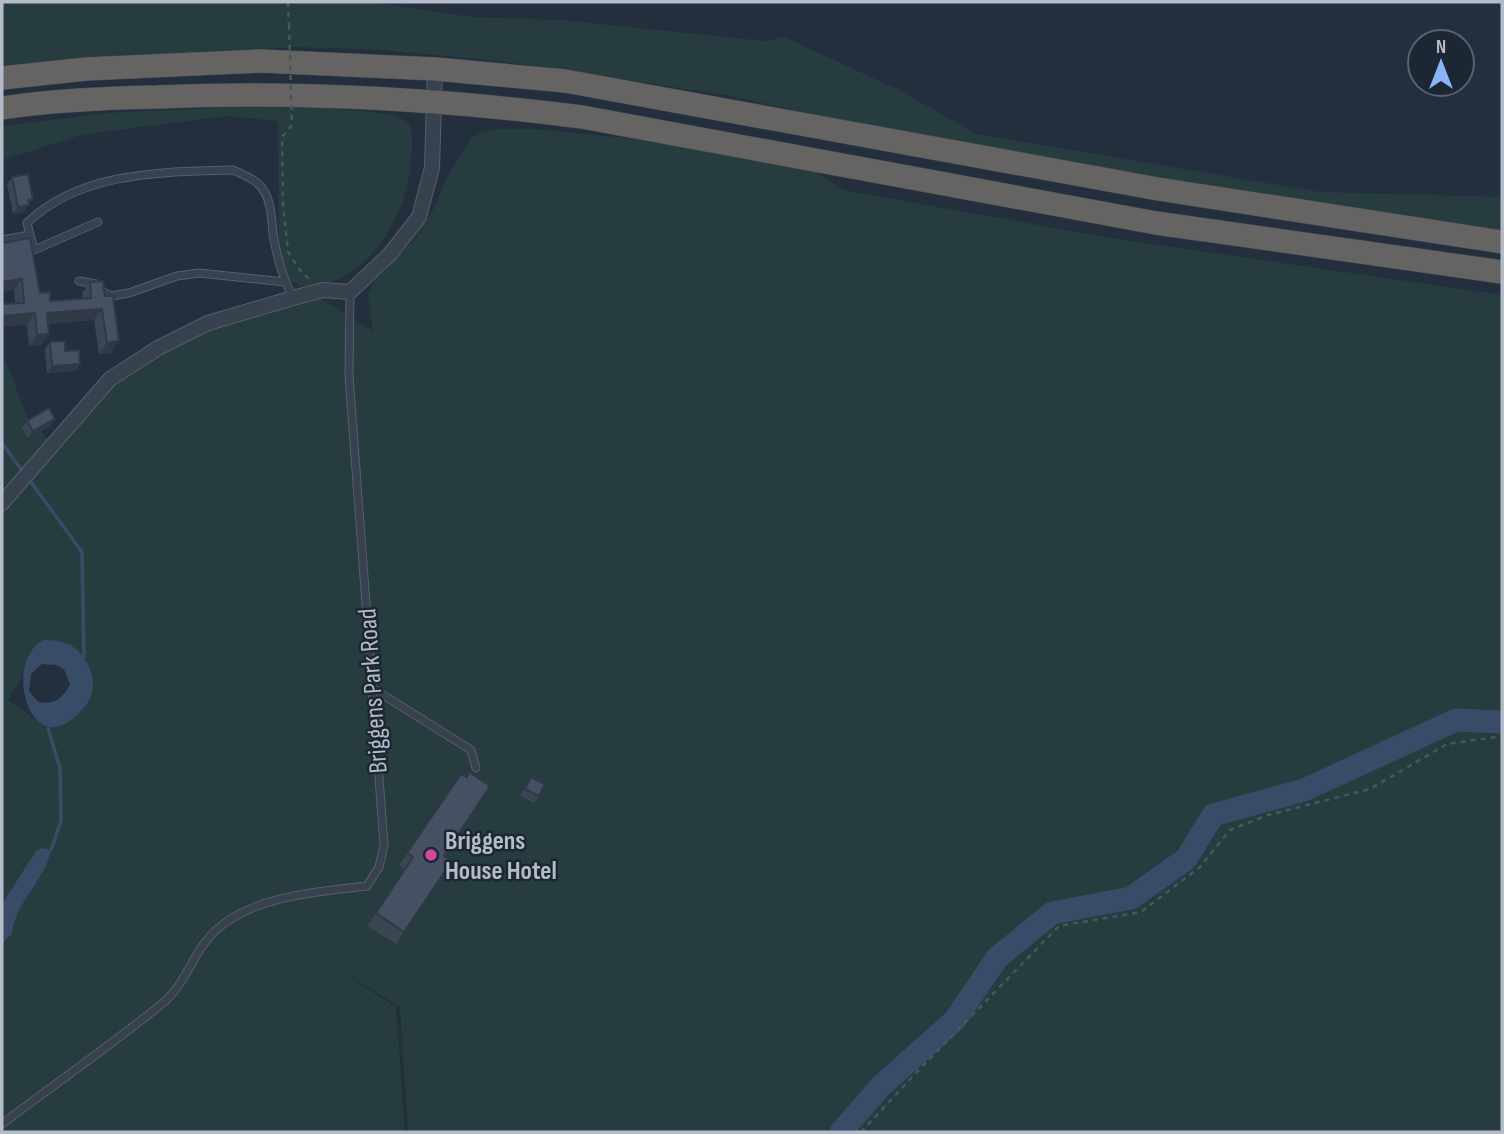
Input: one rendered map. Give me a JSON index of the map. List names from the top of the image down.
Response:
{
  "streets": {
    "lane": ["Briggens Park Road"]
  },
  "places": ["Briggens House Hotel"],
  "north": "top"
}
